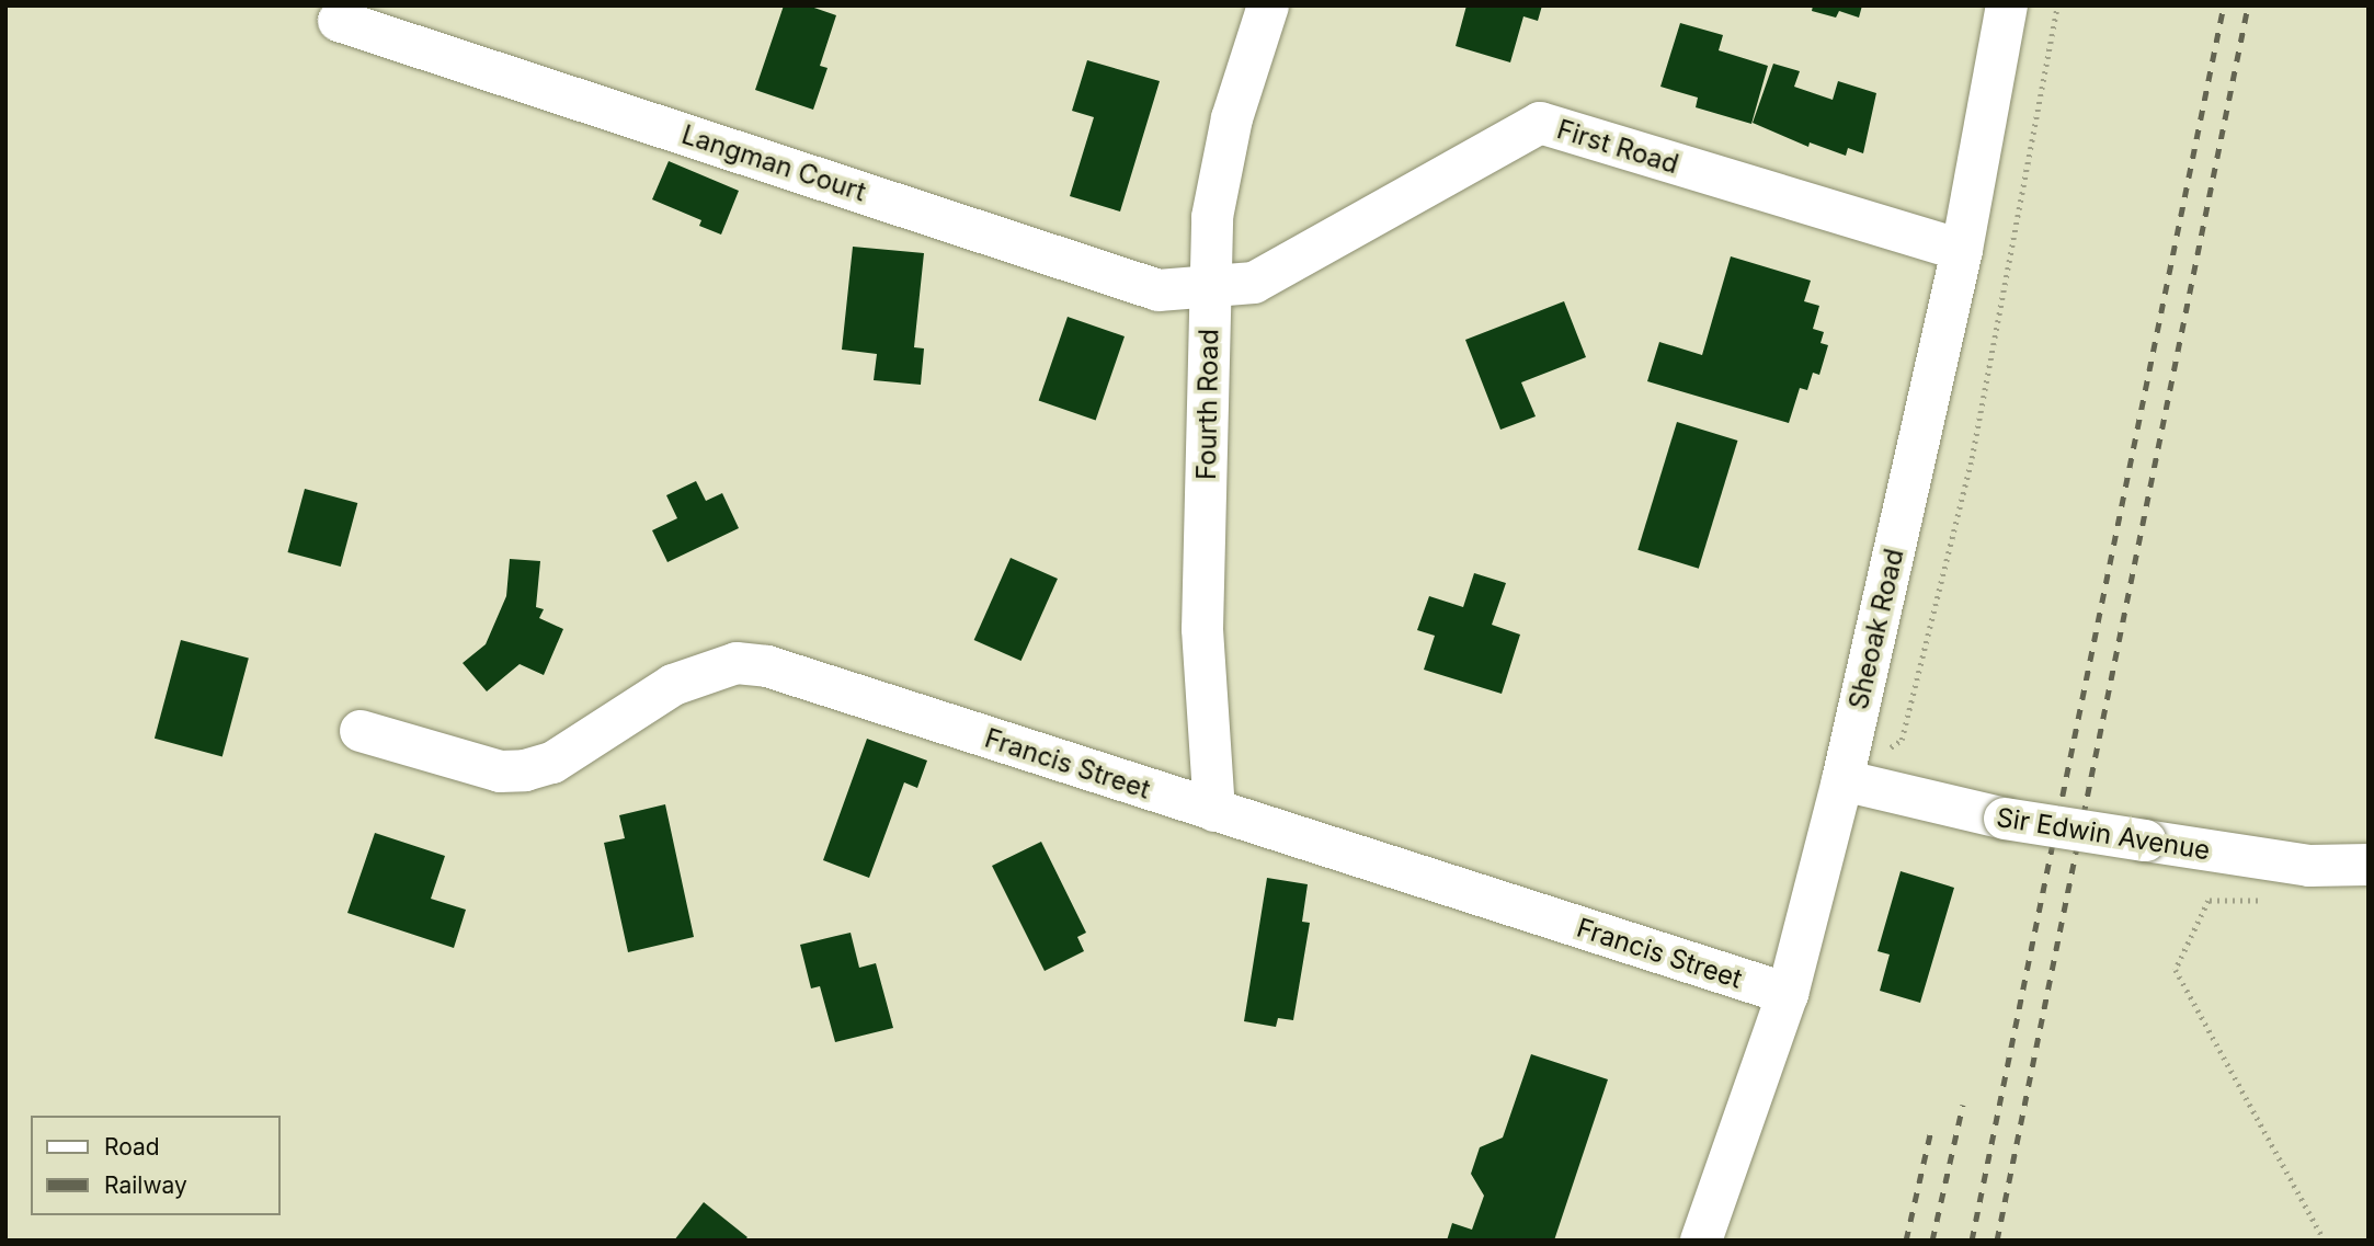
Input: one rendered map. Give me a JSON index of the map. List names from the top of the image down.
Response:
{
  "streets": {
    "street": [
      "First Road",
      "Langman Court",
      "Fourth Road",
      "Sheoak Road",
      "Francis Street",
      "Sir Edwin Avenue"
    ]
  },
  "crossings": [
    ["First Road", "Langman Court"],
    ["First Road", "Fourth Road"],
    ["First Road", "Sheoak Road"],
    ["Langman Court", "Fourth Road"],
    ["Fourth Road", "Francis Street"],
    ["Sheoak Road", "Francis Street"],
    ["Sheoak Road", "Sir Edwin Avenue"]
  ],
  "legend": ["Road", "Railway"]
}
